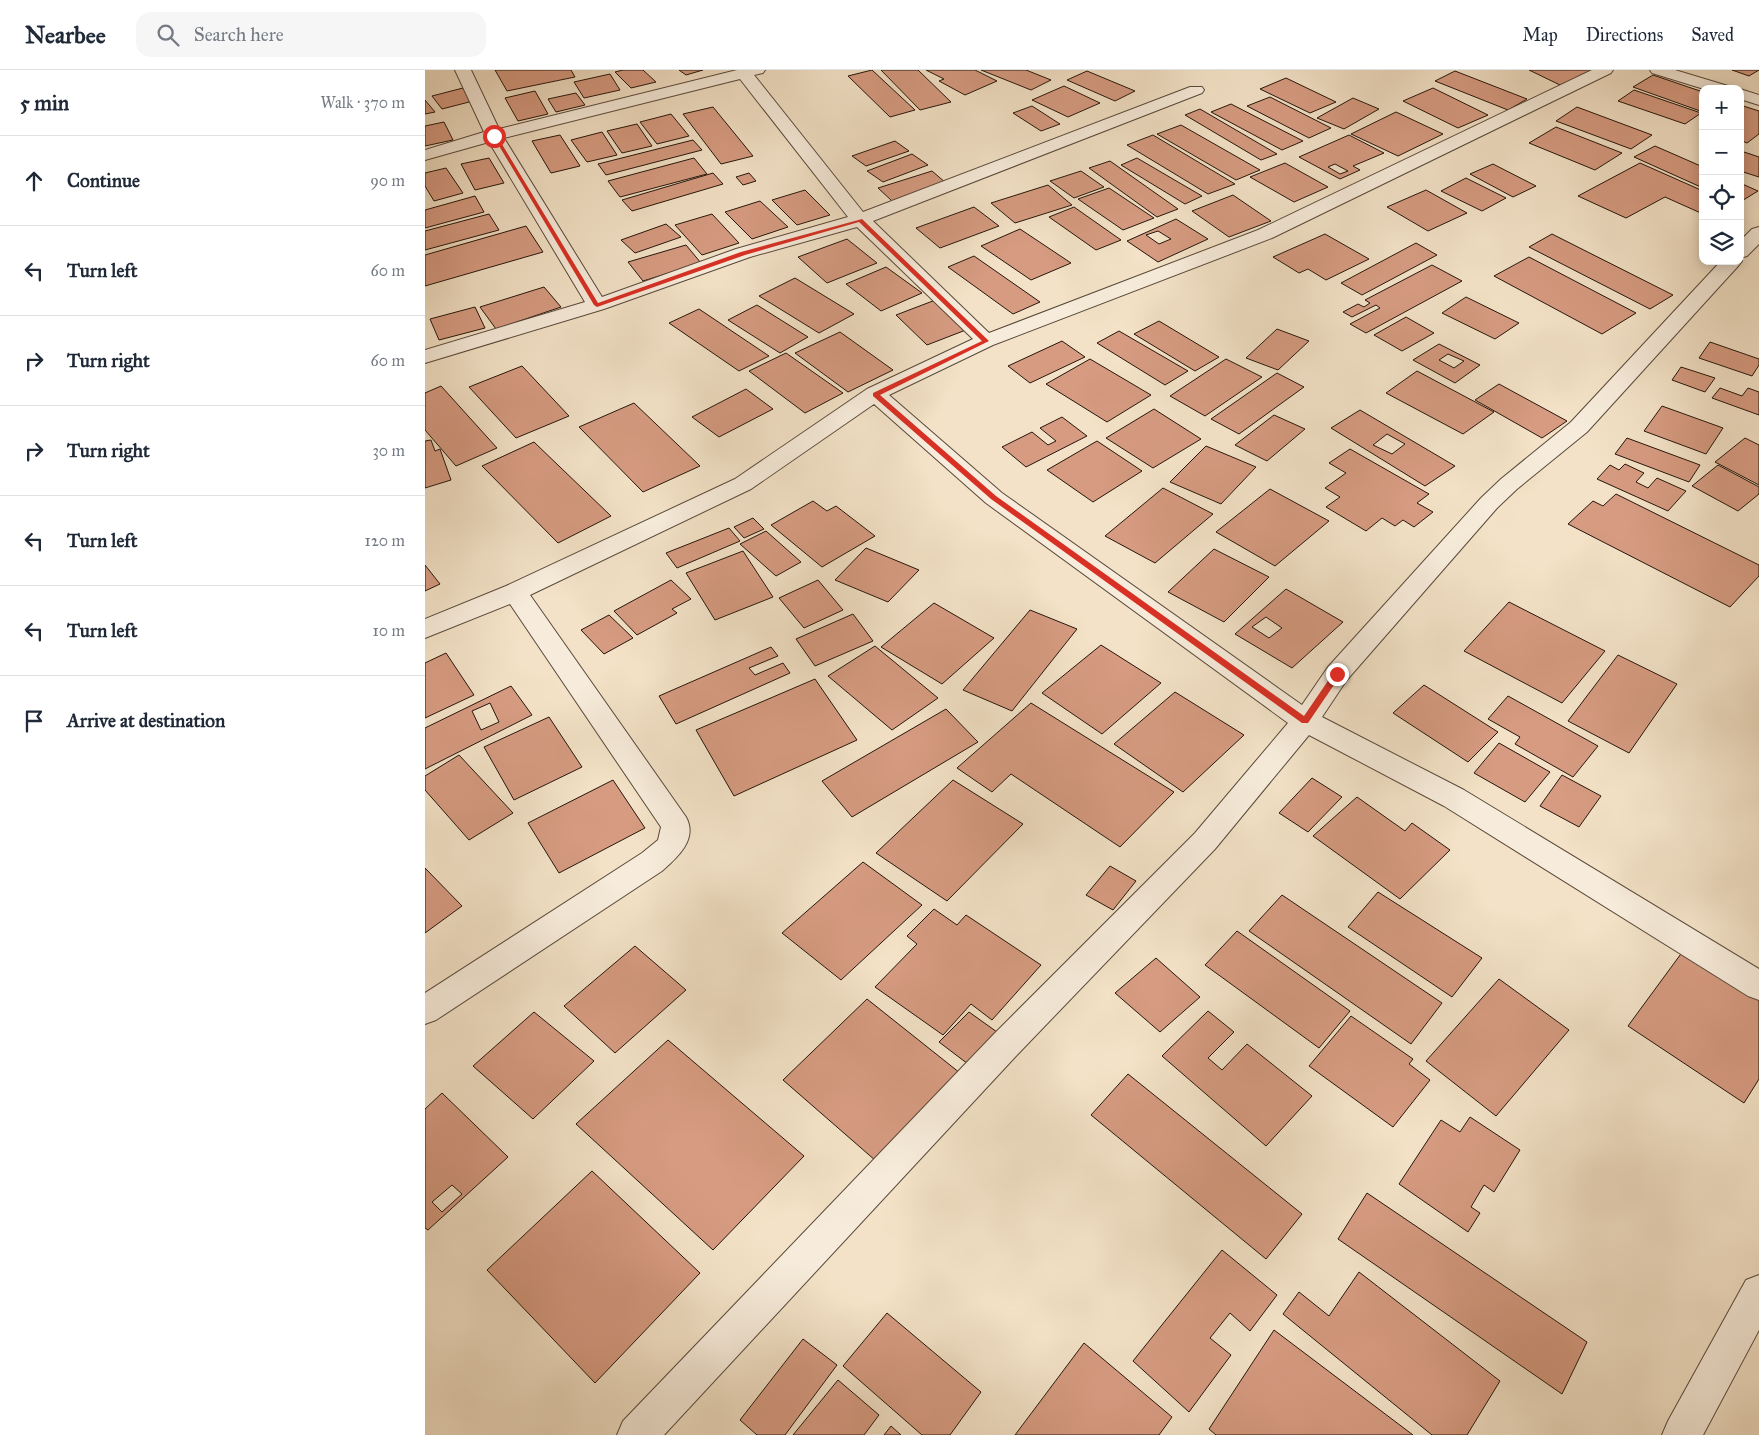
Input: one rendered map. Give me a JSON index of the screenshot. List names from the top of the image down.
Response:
{
  "page": {
    "header": "Nearbee",
    "search": "Search here",
    "nav": ["Map", "Directions", "Saved"],
    "heading": ["5 min", "Walk · 370 m"],
    "map_buttons": ["+", "−"],
    "list": [
      ["Continue", "90 m"],
      ["Turn left", "60 m"],
      ["Turn right", "60 m"],
      ["Turn right", "30 m"],
      ["Turn left", "120 m"],
      ["Turn left", "10 m"],
      "Arrive at destination"
    ]
  }
}
